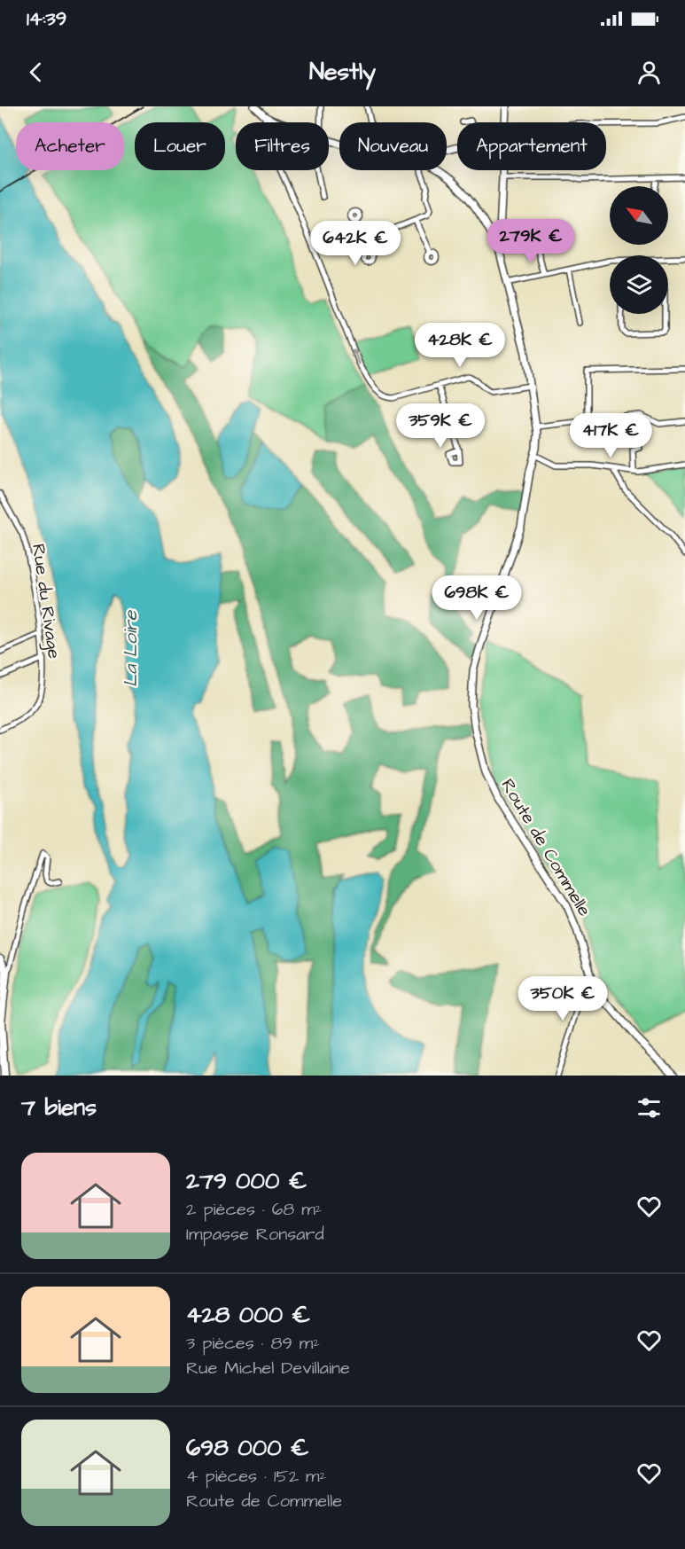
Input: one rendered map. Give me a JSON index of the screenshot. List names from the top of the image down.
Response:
{
  "streets": {
    "street": ["Rue du Rivage", "Route de Commelle"]
  },
  "water": ["La Loire"],
  "north": "top left",
  "page": {
    "status": "14:39",
    "header": "Nestly",
    "chip": [
      "Acheter",
      "Louer",
      "Filtres",
      "Nouveau",
      "Appartement"
    ],
    "price": [
      "279K €",
      "642K €",
      "428K €",
      "359K €",
      "417K €",
      "698K €",
      "350K €"
    ],
    "heading": "7 biens",
    "list": [
      {
        "name": "279 000 €",
        "note": "2 pièces · 68 m² · Impasse Ronsard"
      },
      {
        "name": "428 000 €",
        "note": "3 pièces · 89 m² · Rue Michel Devillaine"
      },
      {
        "name": "698 000 €",
        "note": "4 pièces · 152 m² · Route de Commelle"
      }
    ]
  }
}
